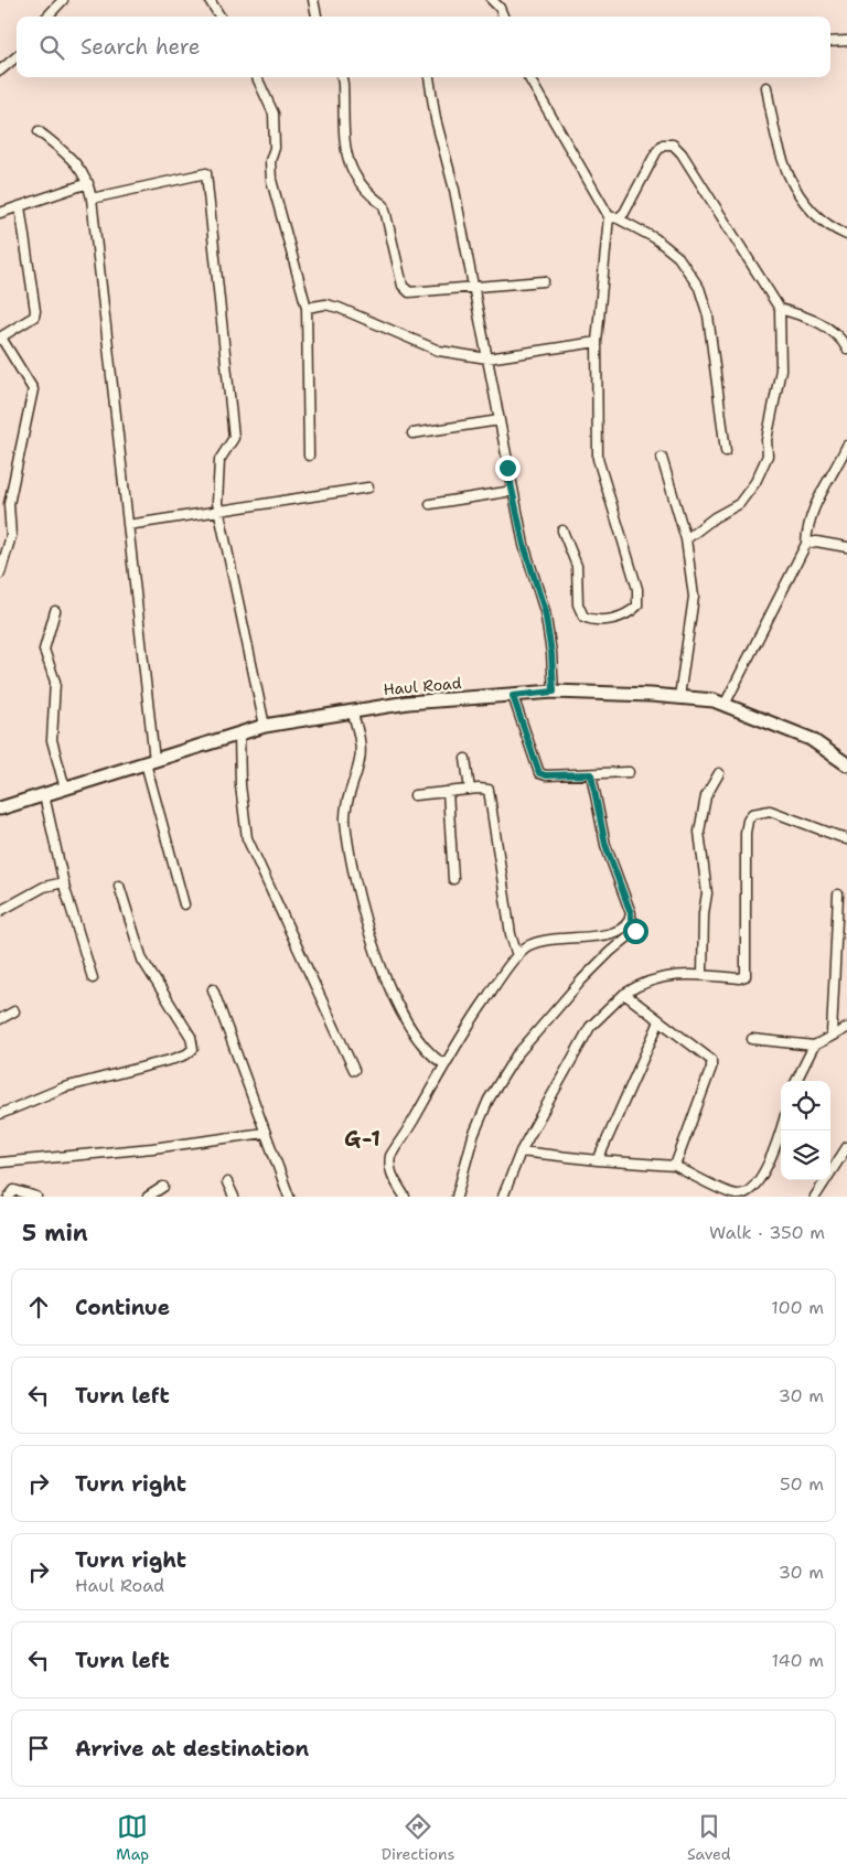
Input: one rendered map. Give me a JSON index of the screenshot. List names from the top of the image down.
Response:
{
  "streets": {
    "main road": ["Haul Road"]
  },
  "districts": ["G-1"],
  "page": {
    "search": "Search here",
    "heading": ["5 min", "Walk · 350 m"],
    "list": [
      ["Continue", "100 m"],
      ["Turn left", "30 m"],
      ["Turn right", "50 m"],
      ["Turn right", "Haul Road", "30 m"],
      ["Turn left", "140 m"],
      "Arrive at destination"
    ],
    "nav": ["Map", "Directions", "Saved"]
  }
}
